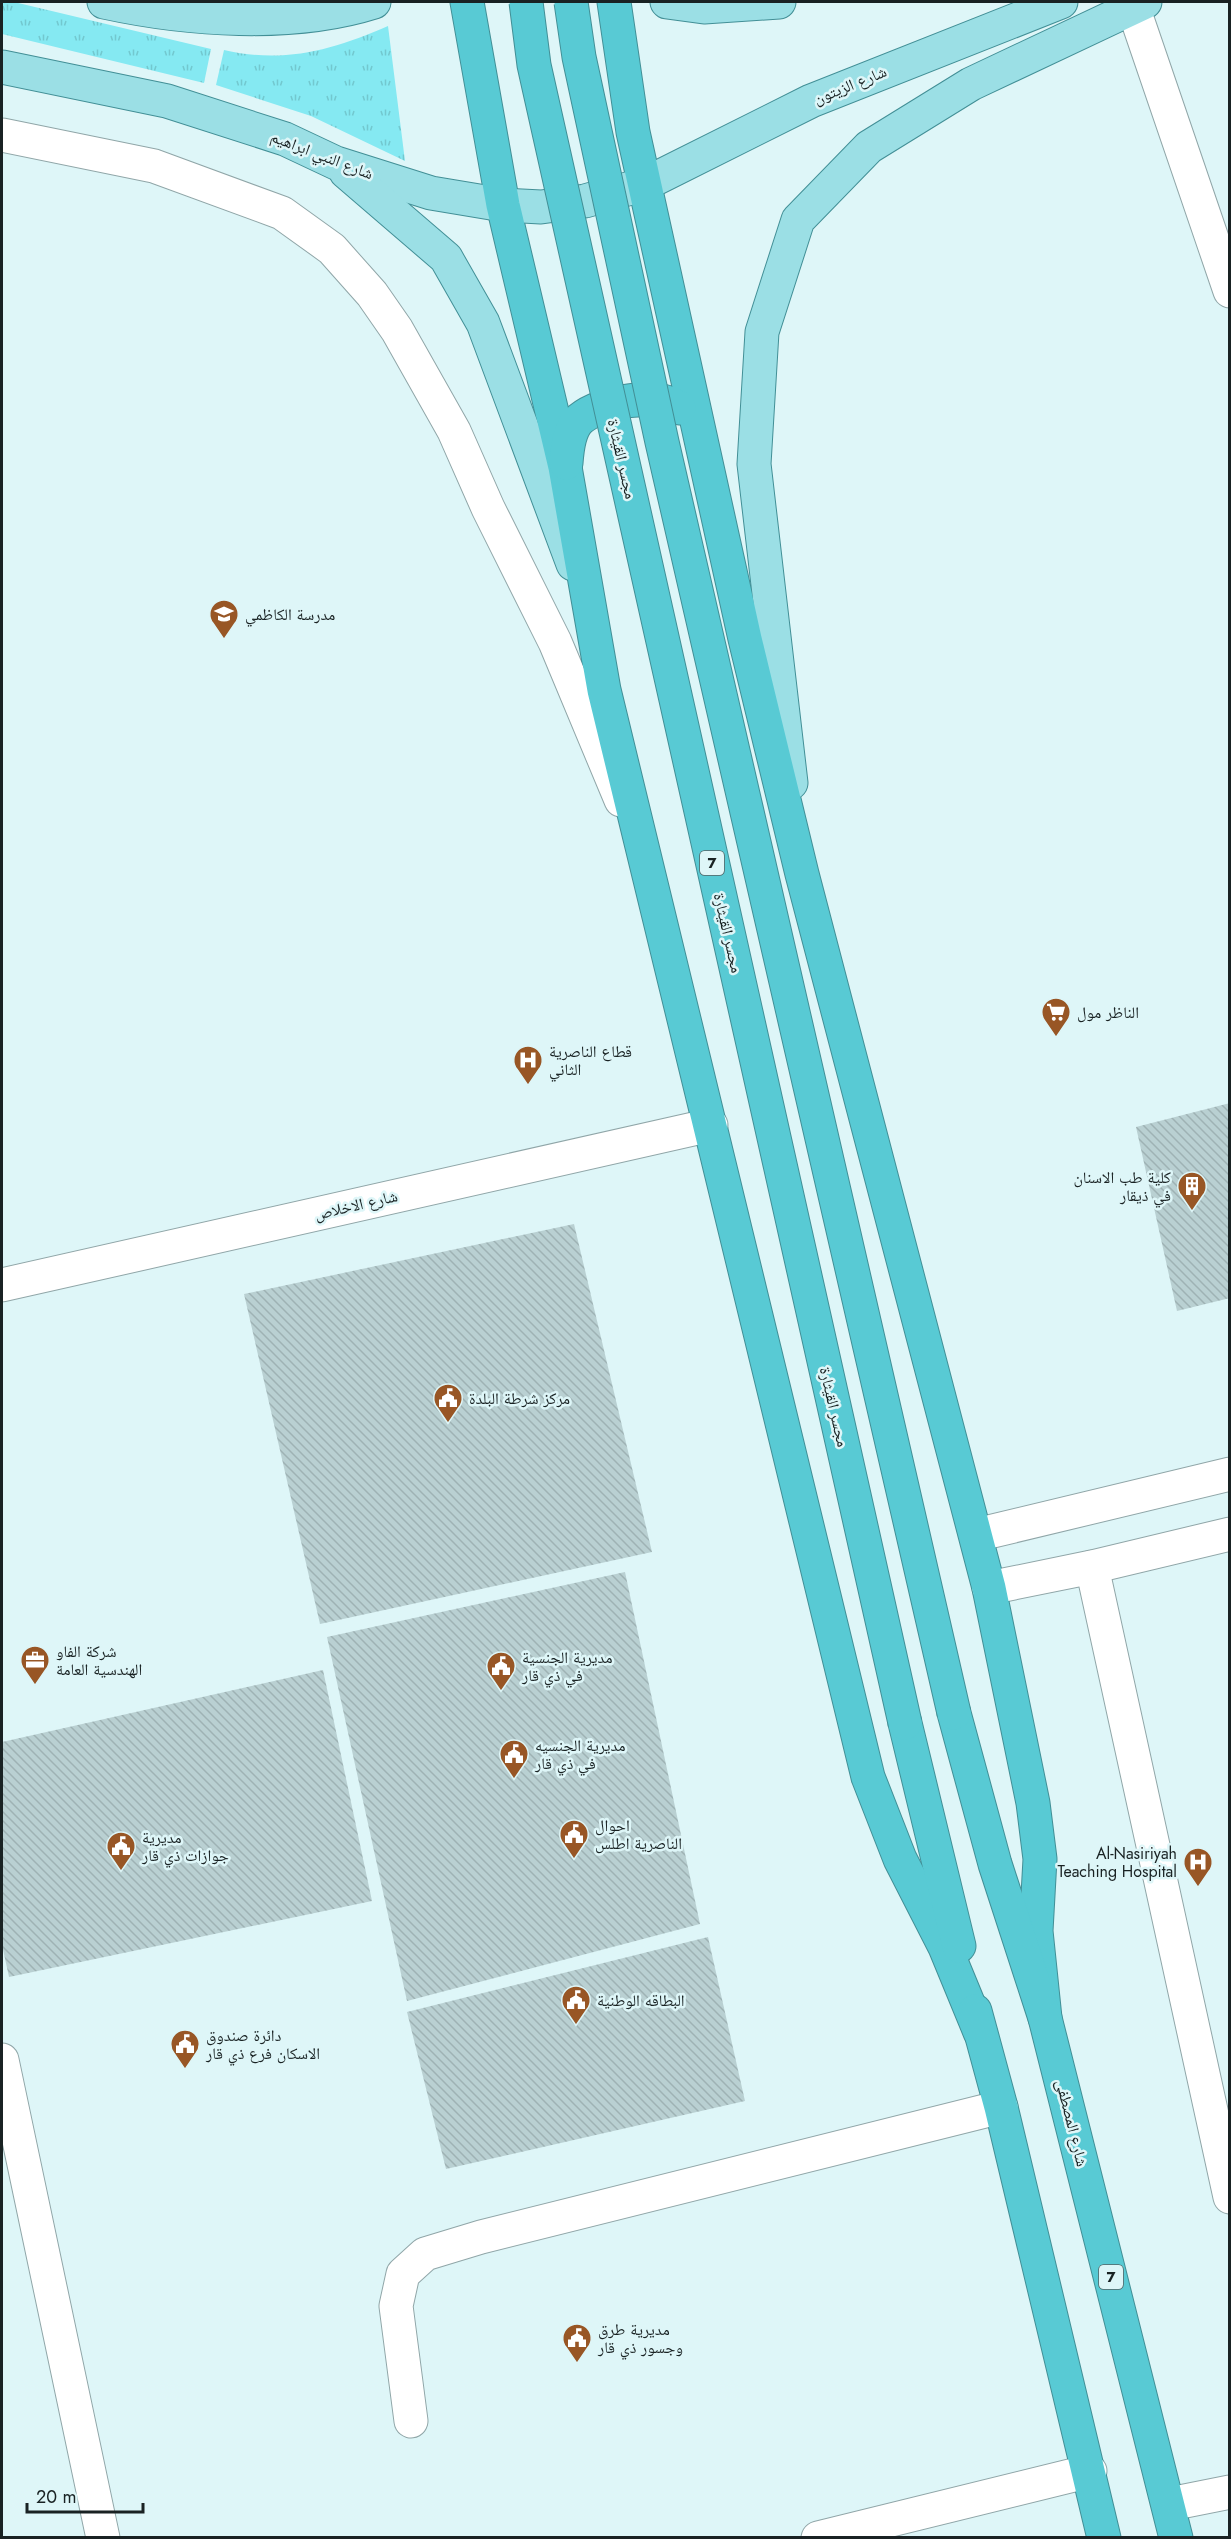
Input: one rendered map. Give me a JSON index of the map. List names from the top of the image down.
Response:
{
  "streets": {
    "highway": ["مجسر القيثارة", "7", "شارع المصطفى"],
    "main road": ["شارع الزيتون", "شارع النبي ابراهيم"],
    "street": ["شارع الاخلاص"]
  },
  "crossings": [
    ["شارع الزيتون", "شارع النبي ابراهيم"],
    ["مجسر القيثارة", "7"]
  ],
  "places": {
    "school or university": ["مدرسة الكاظمي"],
    "supermarket": ["الناظر مول"],
    "hospital": ["قطاع الناصرية الثاني", "Al-Nasiriyah Teaching Hospital"],
    "building": ["كلية طب الاسنان في ذيقار"],
    "public building": [
      "مركز شرطة البلدة",
      "مديرية الجنسية في ذي قار",
      "مديرية الجنسيه في ذي قار",
      "احوال الناصرية اطلس",
      "مديرية جوازات ذي قار",
      "البطاقه الوطنية",
      "دائرة صندوق الاسكان فرع ذي قار",
      "مديرية طرق وجسور ذي قار"
    ],
    "office": ["شركة الفاو الهندسية العامة"]
  },
  "scale_bar": "20 m"
}
